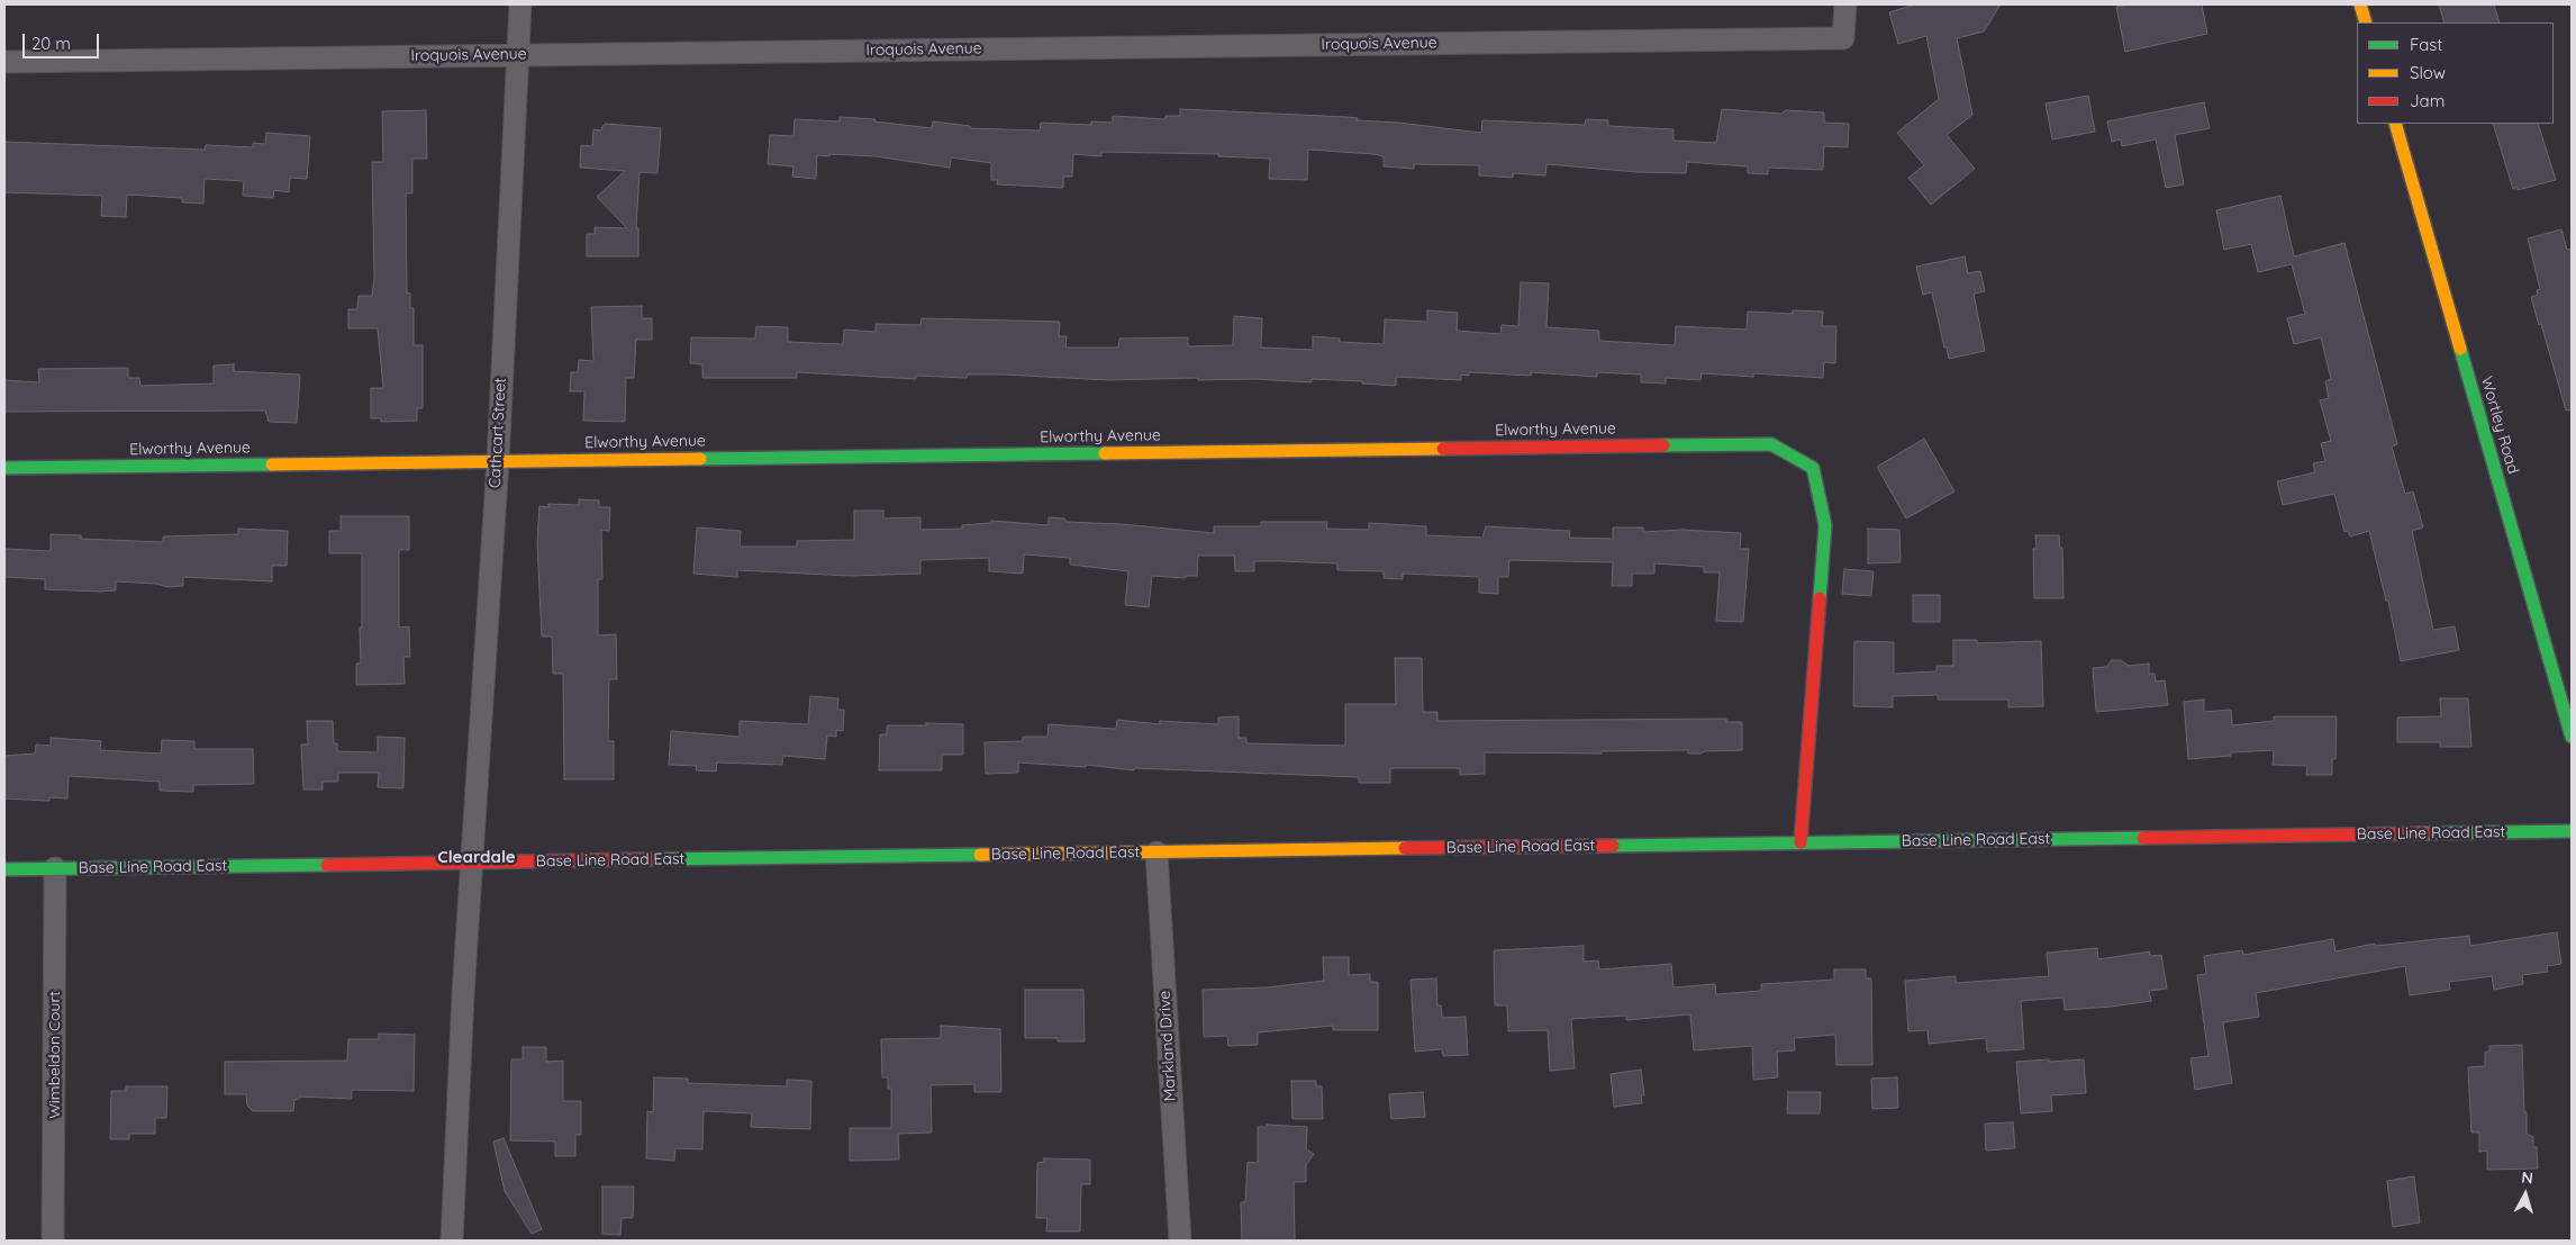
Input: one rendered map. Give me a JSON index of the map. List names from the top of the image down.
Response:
{
  "streets": {
    "street": [
      "Iroquois Avenue",
      "Wortley Road",
      "Elworthy Avenue",
      "Cathcart Street",
      "Base Line Road East",
      "Markland Drive",
      "Wimbeldon Court"
    ]
  },
  "crossings": [
    ["Iroquois Avenue", "Cathcart Street"],
    ["Elworthy Avenue", "Cathcart Street"],
    ["Elworthy Avenue", "Base Line Road East"],
    ["Cathcart Street", "Base Line Road East"],
    ["Base Line Road East", "Markland Drive"],
    ["Base Line Road East", "Wimbeldon Court"]
  ],
  "districts": ["Cleardale"],
  "legend": ["Fast", "Slow", "Jam"],
  "scale_bar": "20 m",
  "north": "top"
}
